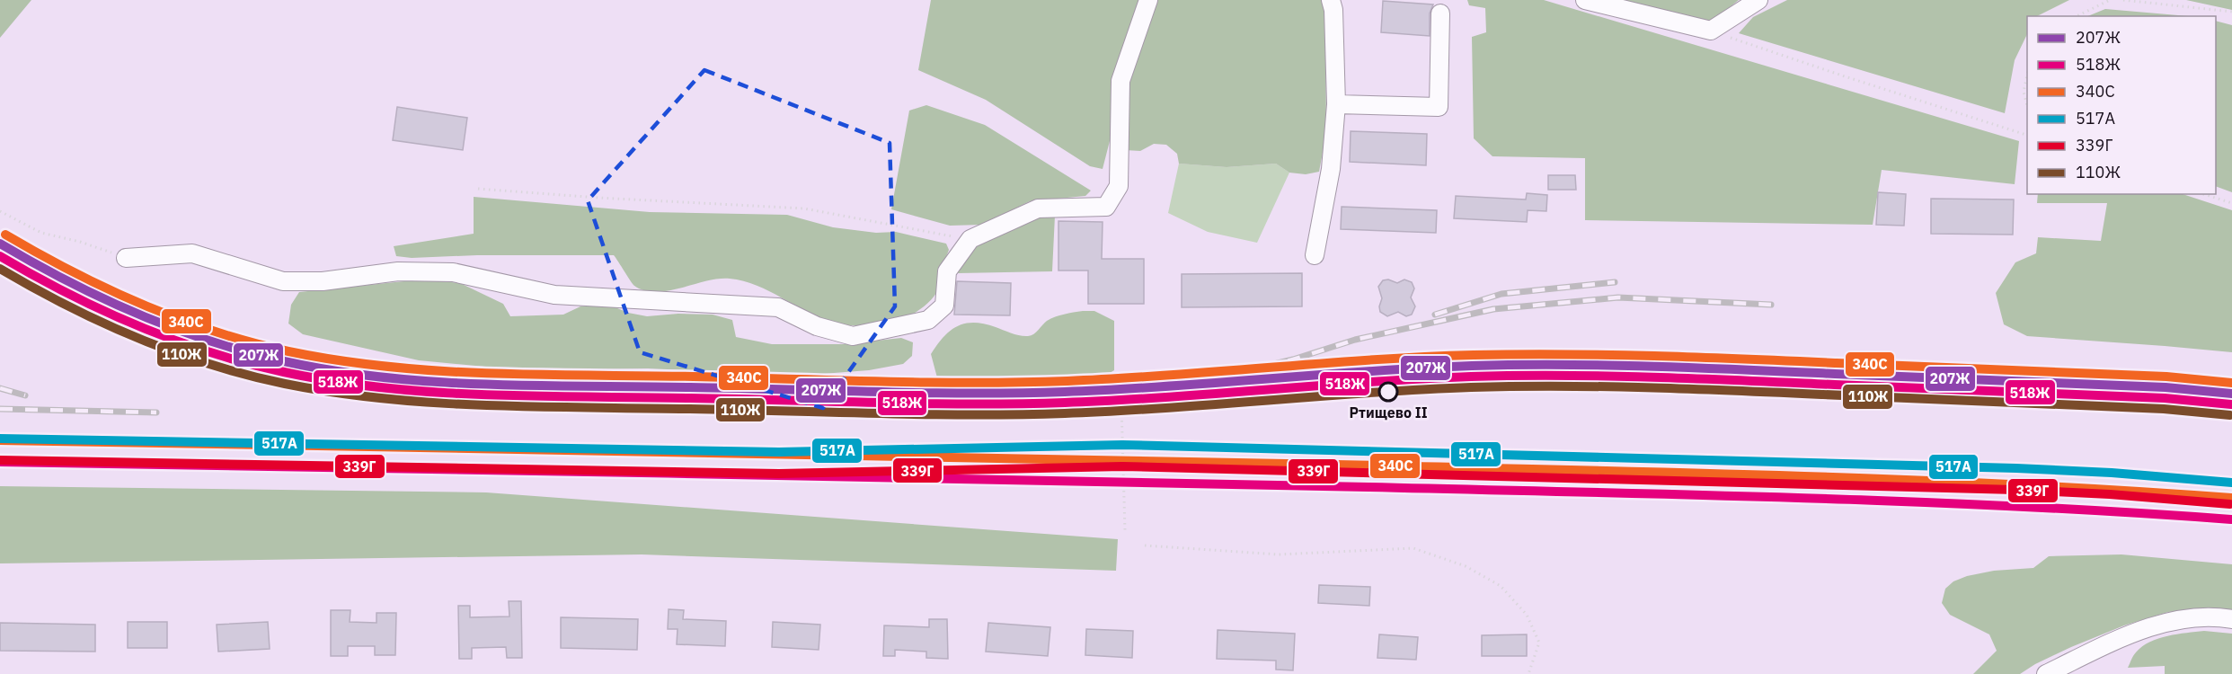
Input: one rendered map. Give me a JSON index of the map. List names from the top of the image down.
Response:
{
  "places": ["Ртищево II"],
  "lines": [
    "transit line 340С",
    "transit line 207Ж",
    "transit line 518Ж",
    "transit line 110Ж",
    "transit line 517А",
    "transit line 339Г"
  ],
  "legend": [
    "207Ж",
    "518Ж",
    "340С",
    "517А",
    "339Г",
    "110Ж"
  ]
}
